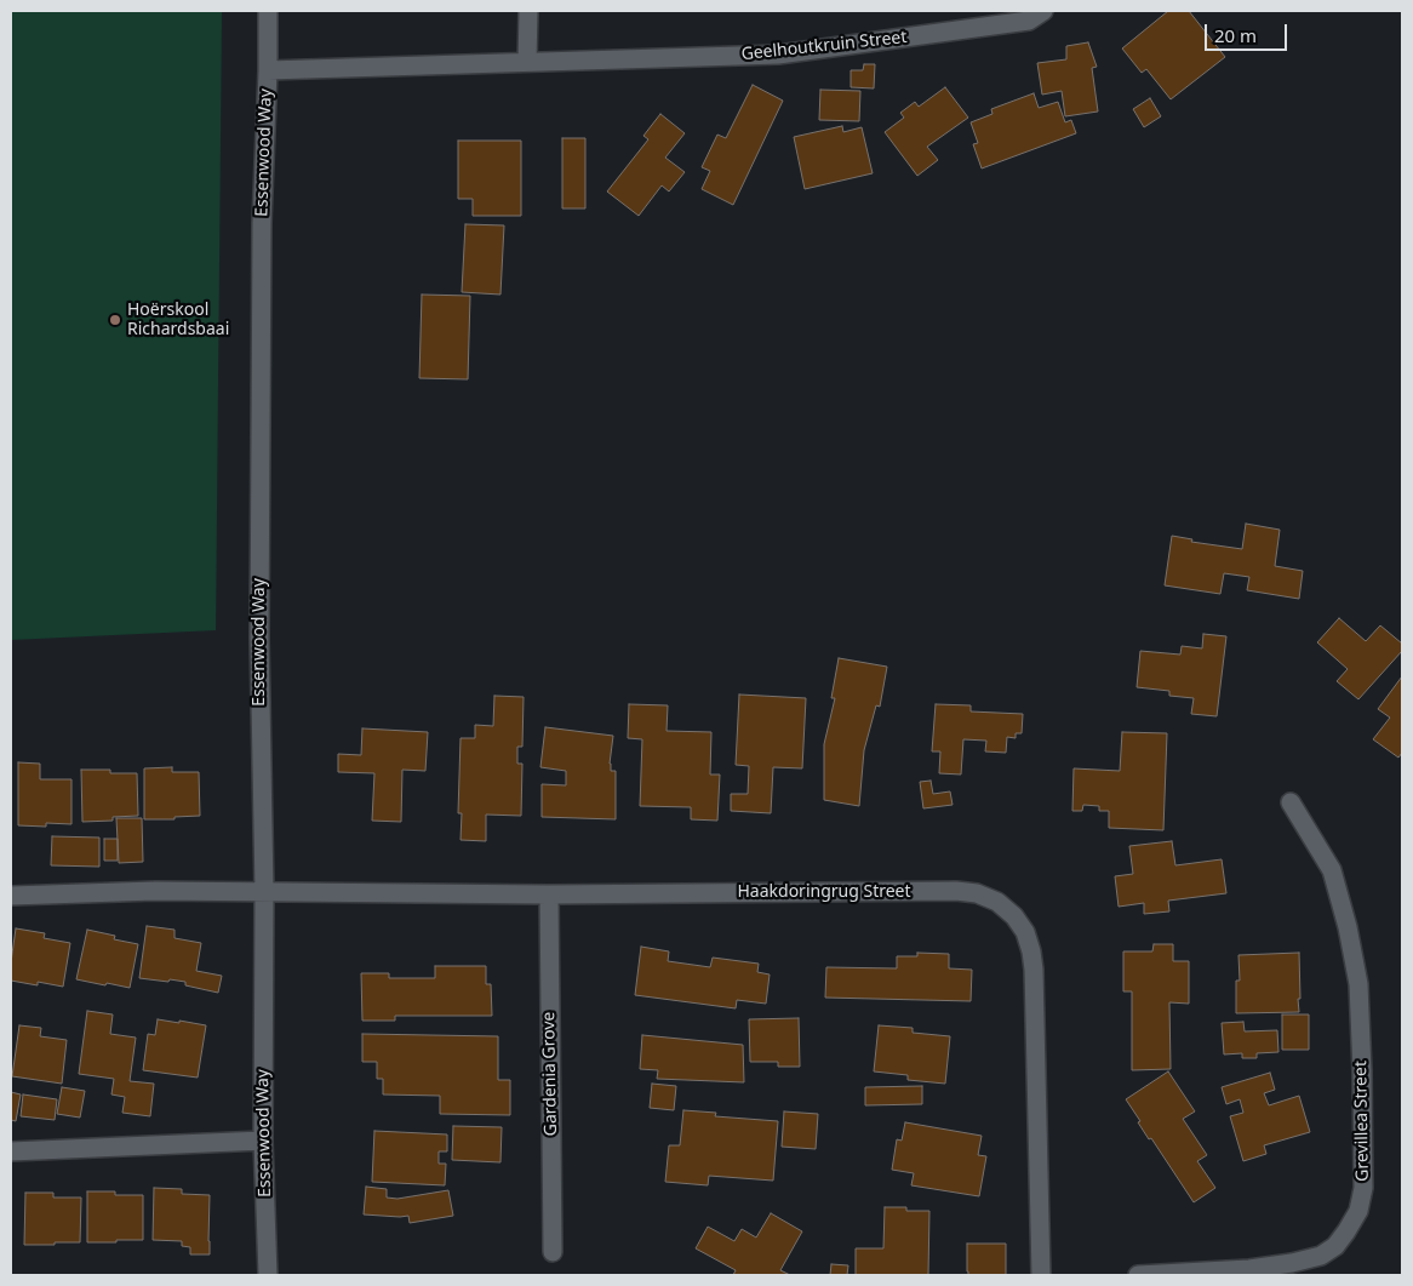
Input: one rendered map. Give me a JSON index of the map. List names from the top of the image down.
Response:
{
  "streets": {
    "street": [
      "Geelhoutkruin Street",
      "Essenwood Way",
      "Haakdoringrug Street",
      "Gardenia Grove",
      "Grevillea Street"
    ]
  },
  "crossings": [
    ["Geelhoutkruin Street", "Essenwood Way"],
    ["Essenwood Way", "Haakdoringrug Street"],
    ["Haakdoringrug Street", "Gardenia Grove"]
  ],
  "places": ["Hoërskool Richardsbaai"],
  "scale_bar": "20 m"
}
